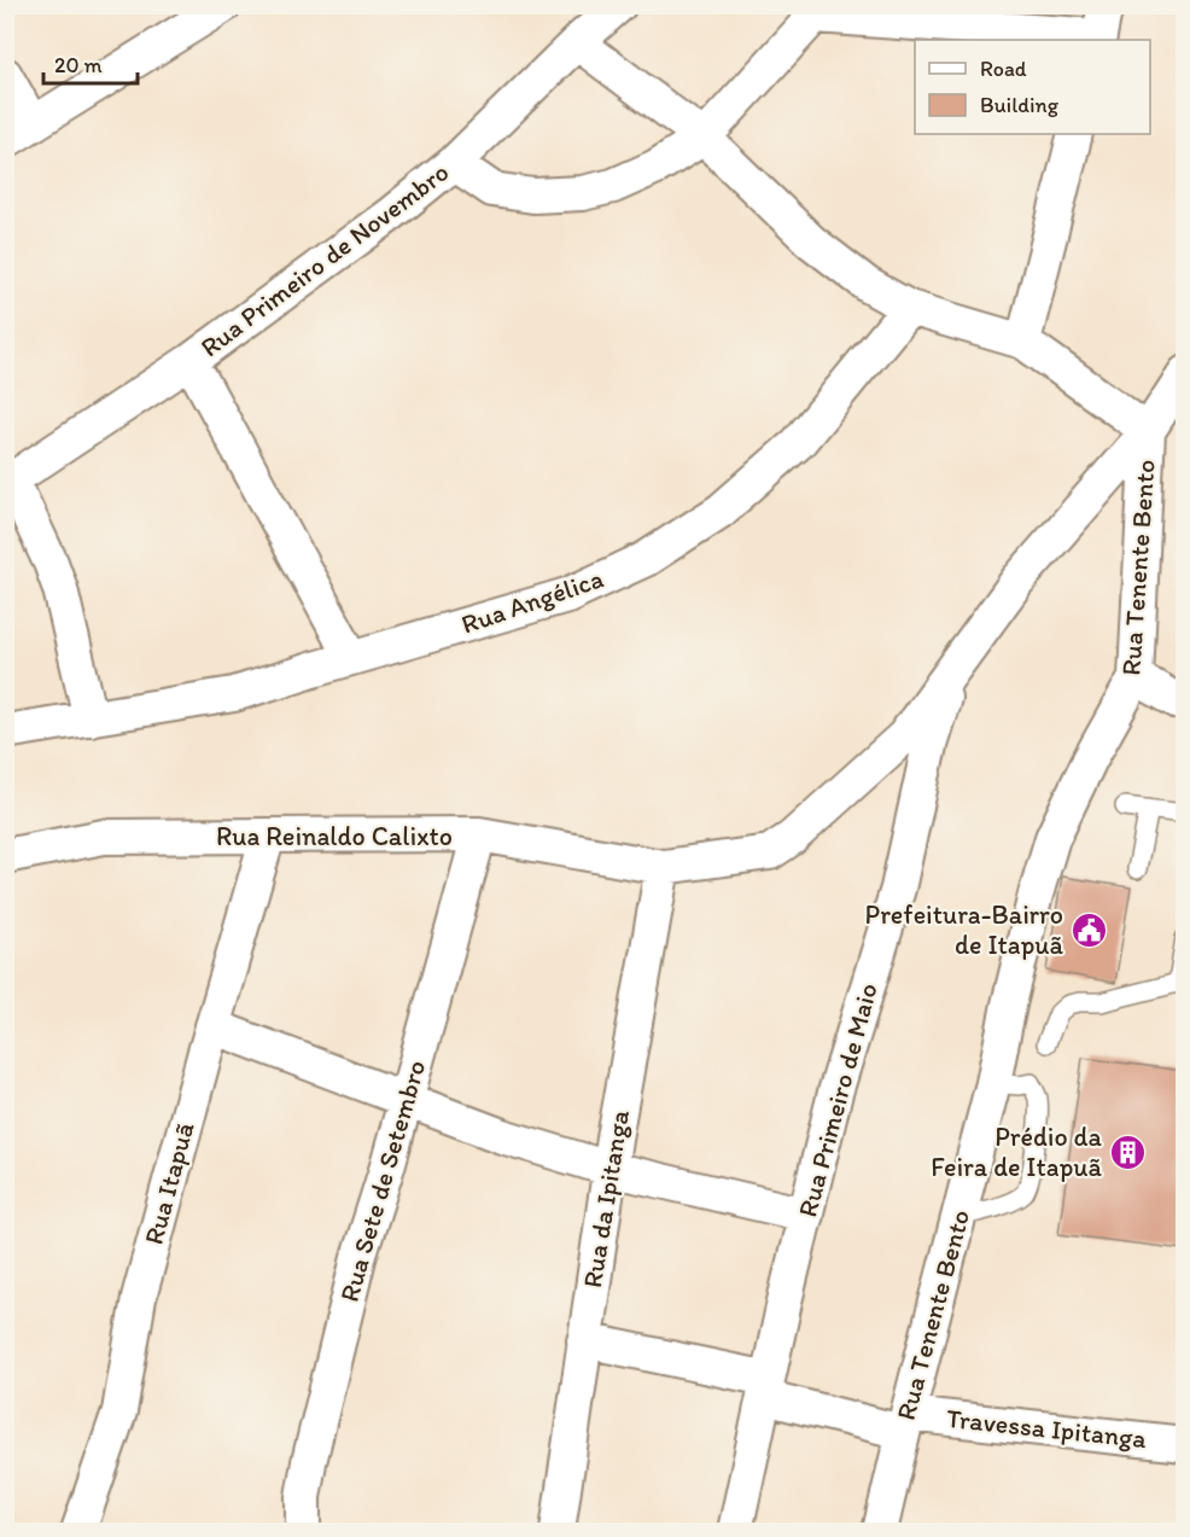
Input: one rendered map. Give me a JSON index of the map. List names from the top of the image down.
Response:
{
  "streets": {
    "street": [
      "Rua Primeiro de Novembro",
      "Rua Tenente Bento",
      "Rua Angélica",
      "Rua Reinaldo Calixto",
      "Rua Primeiro de Maio",
      "Rua Sete de Setembro",
      "Rua Itapuã",
      "Rua da Ipitanga",
      "Travessa Ipitanga"
    ]
  },
  "crossings": [
    ["Rua Tenente Bento", "Rua Reinaldo Calixto"],
    ["Rua Tenente Bento", "Travessa Ipitanga"],
    ["Rua Reinaldo Calixto", "Rua Primeiro de Maio"],
    ["Rua Reinaldo Calixto", "Rua Sete de Setembro"],
    ["Rua Reinaldo Calixto", "Rua Itapuã"],
    ["Rua Reinaldo Calixto", "Rua da Ipitanga"],
    ["Rua Primeiro de Maio", "Travessa Ipitanga"],
    ["Rua da Ipitanga", "Travessa Ipitanga"]
  ],
  "places": {
    "public building": ["Prefeitura-Bairro de Itapuã"],
    "building": ["Prédio da Feira de Itapuã"]
  },
  "legend": ["Road", "Building"],
  "scale_bar": "20 m"
}
